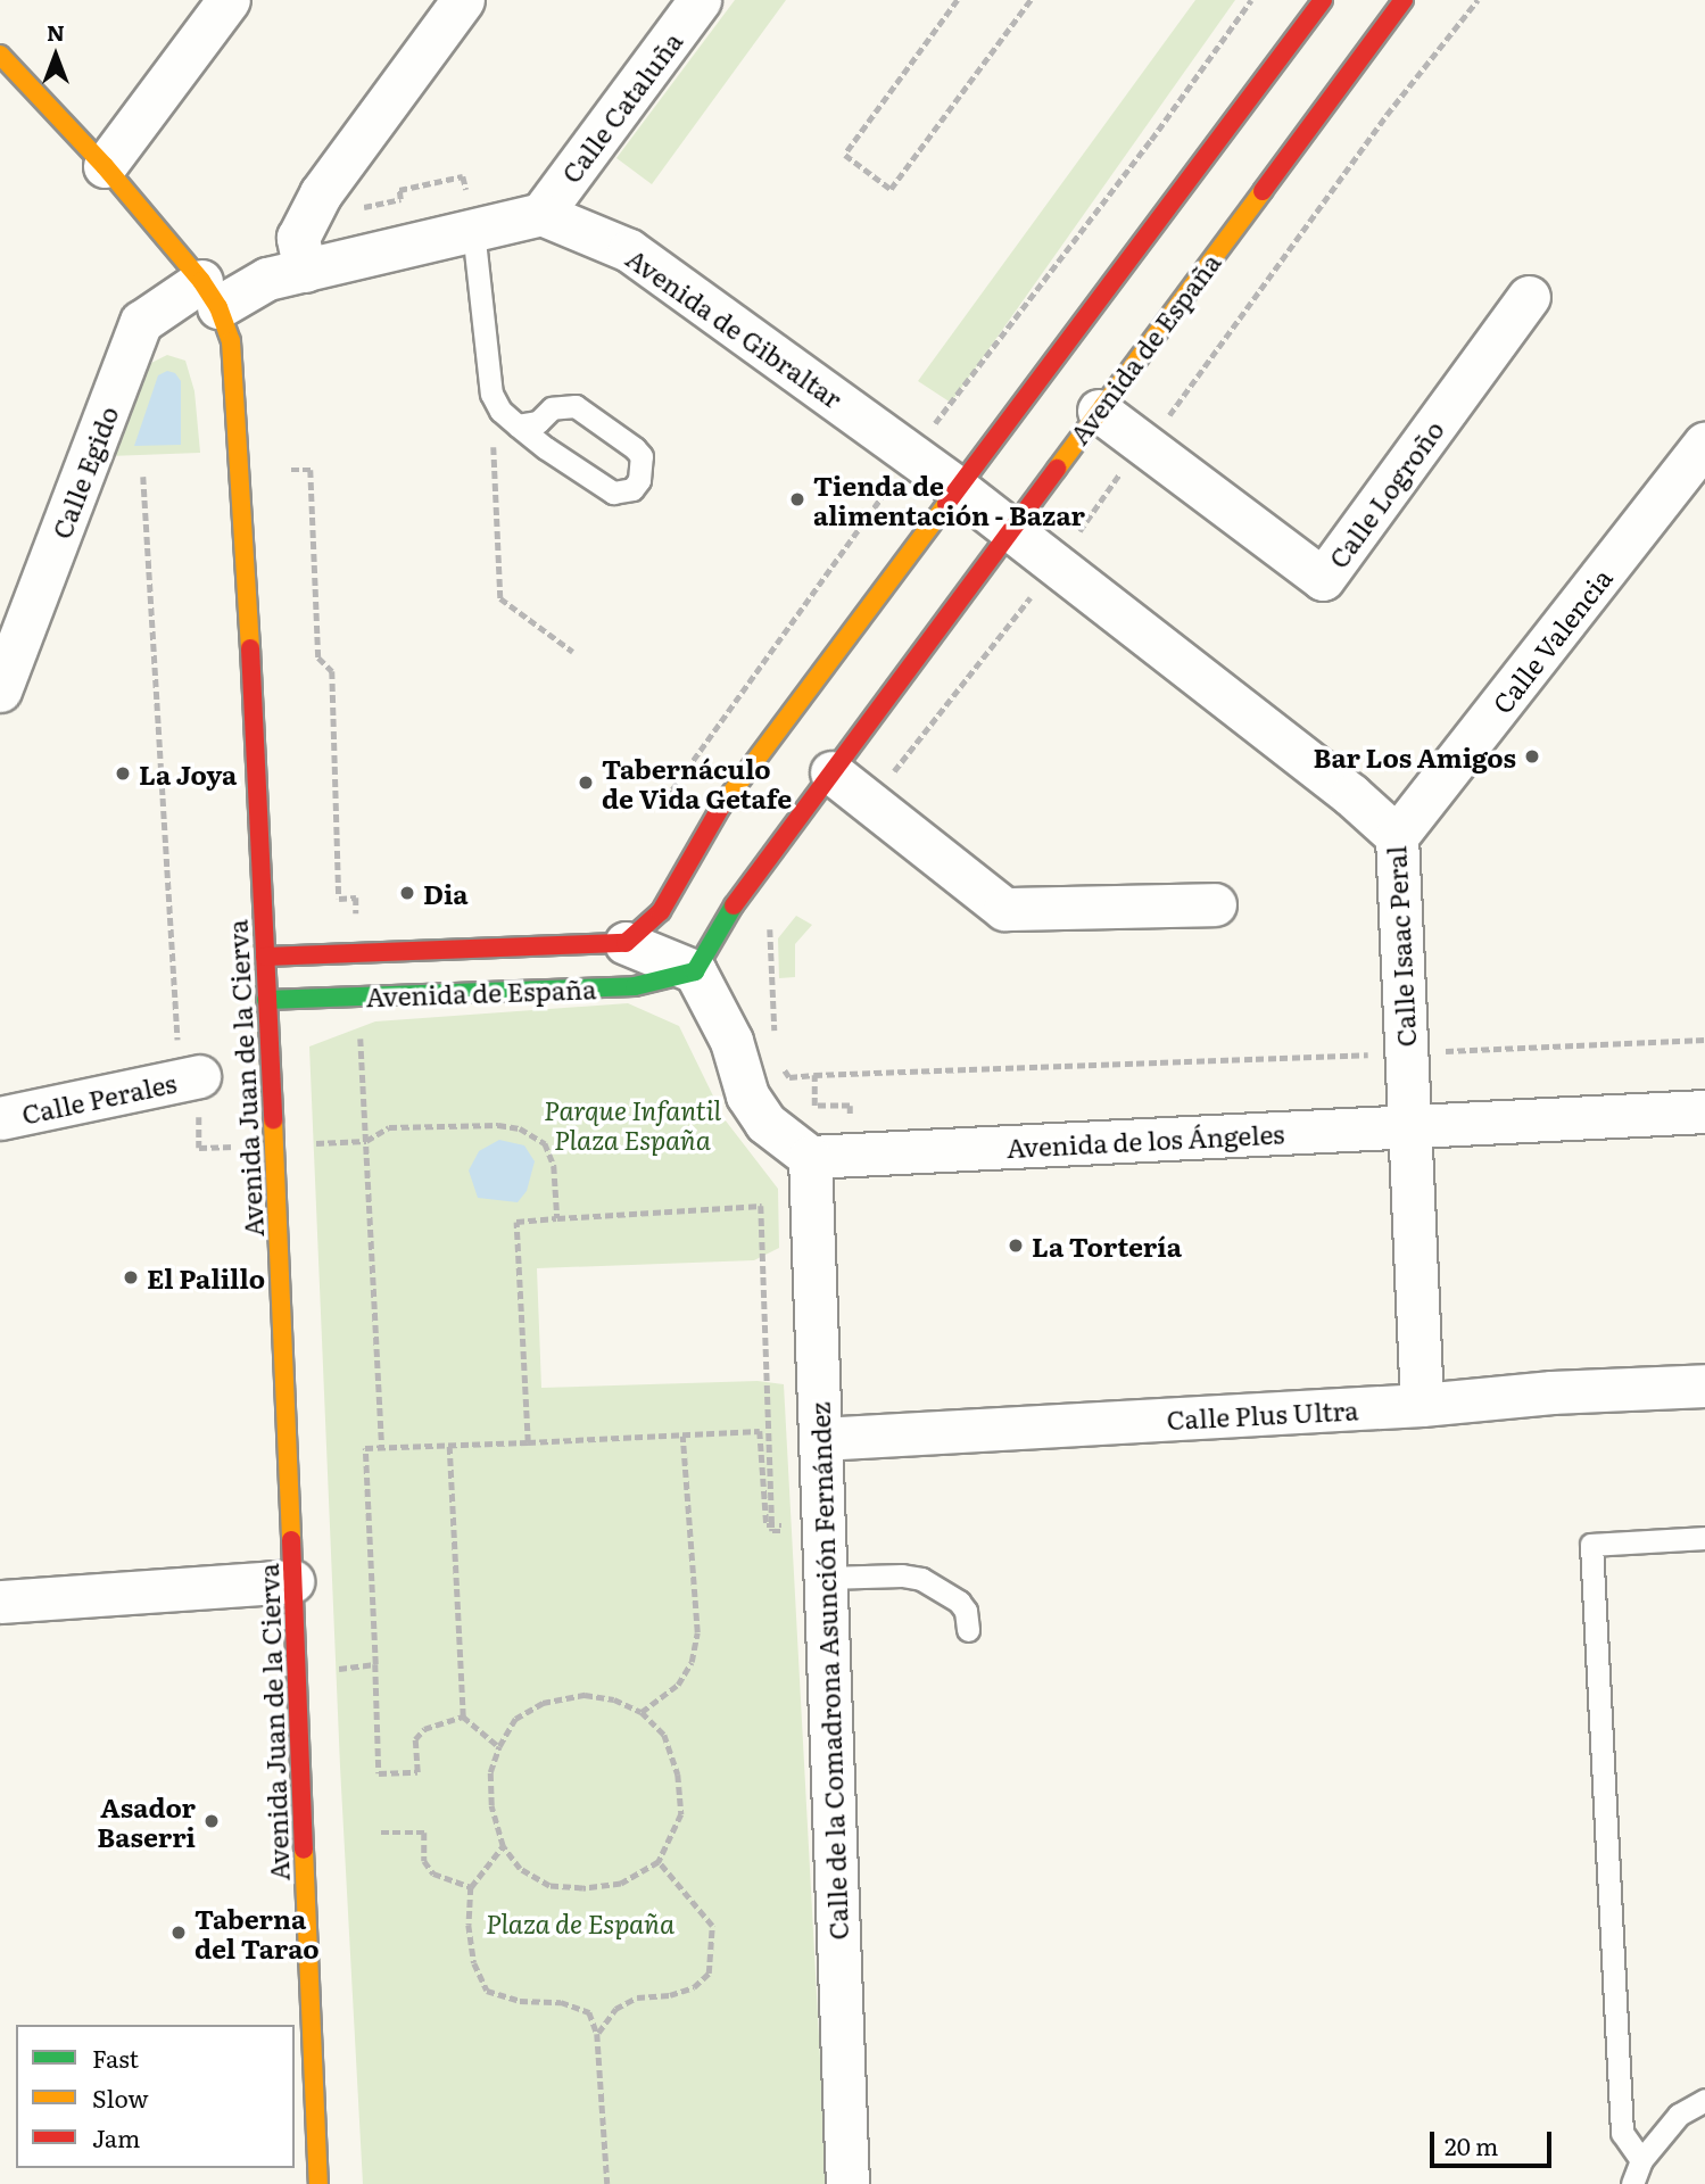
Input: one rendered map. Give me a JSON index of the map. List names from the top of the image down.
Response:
{
  "streets": {
    "street": [
      "Calle Cataluña",
      "Avenida de Gibraltar",
      "Avenida de España",
      "Calle Egido",
      "Calle Logroño",
      "Calle Valencia",
      "Calle Isaac Peral",
      "Avenida Juan de la Cierva",
      "Calle Perales",
      "Avenida de los Ángeles",
      "Calle Plus Ultra",
      "Calle de la Comadrona Asunción Fernández"
    ]
  },
  "crossings": [
    ["Calle Cataluña", "Avenida de Gibraltar"],
    ["Avenida de Gibraltar", "Avenida de España"],
    ["Avenida de Gibraltar", "Calle Isaac Peral"],
    ["Avenida de España", "Calle Logroño"],
    ["Avenida de España", "Calle Isaac Peral"],
    ["Avenida de España", "Avenida Juan de la Cierva"],
    ["Calle Egido", "Avenida Juan de la Cierva"],
    ["Calle Valencia", "Calle Isaac Peral"],
    ["Calle Isaac Peral", "Avenida de los Ángeles"],
    ["Calle Isaac Peral", "Calle Plus Ultra"],
    ["Avenida de los Ángeles", "Calle de la Comadrona Asunción Fernández"],
    ["Calle Plus Ultra", "Calle de la Comadrona Asunción Fernández"]
  ],
  "parks": ["Parque Infantil Plaza España", "Plaza de España"],
  "places": [
    "Tienda de alimentación - Bazar",
    "Bar Los Amigos",
    "La Joya",
    "Tabernáculo de Vida Getafe",
    "Dia",
    "La Tortería",
    "El Palillo",
    "Asador Baserri",
    "Taberna del Tarao"
  ],
  "legend": ["Fast", "Slow", "Jam"],
  "scale_bar": "20 m",
  "north": "top"
}
